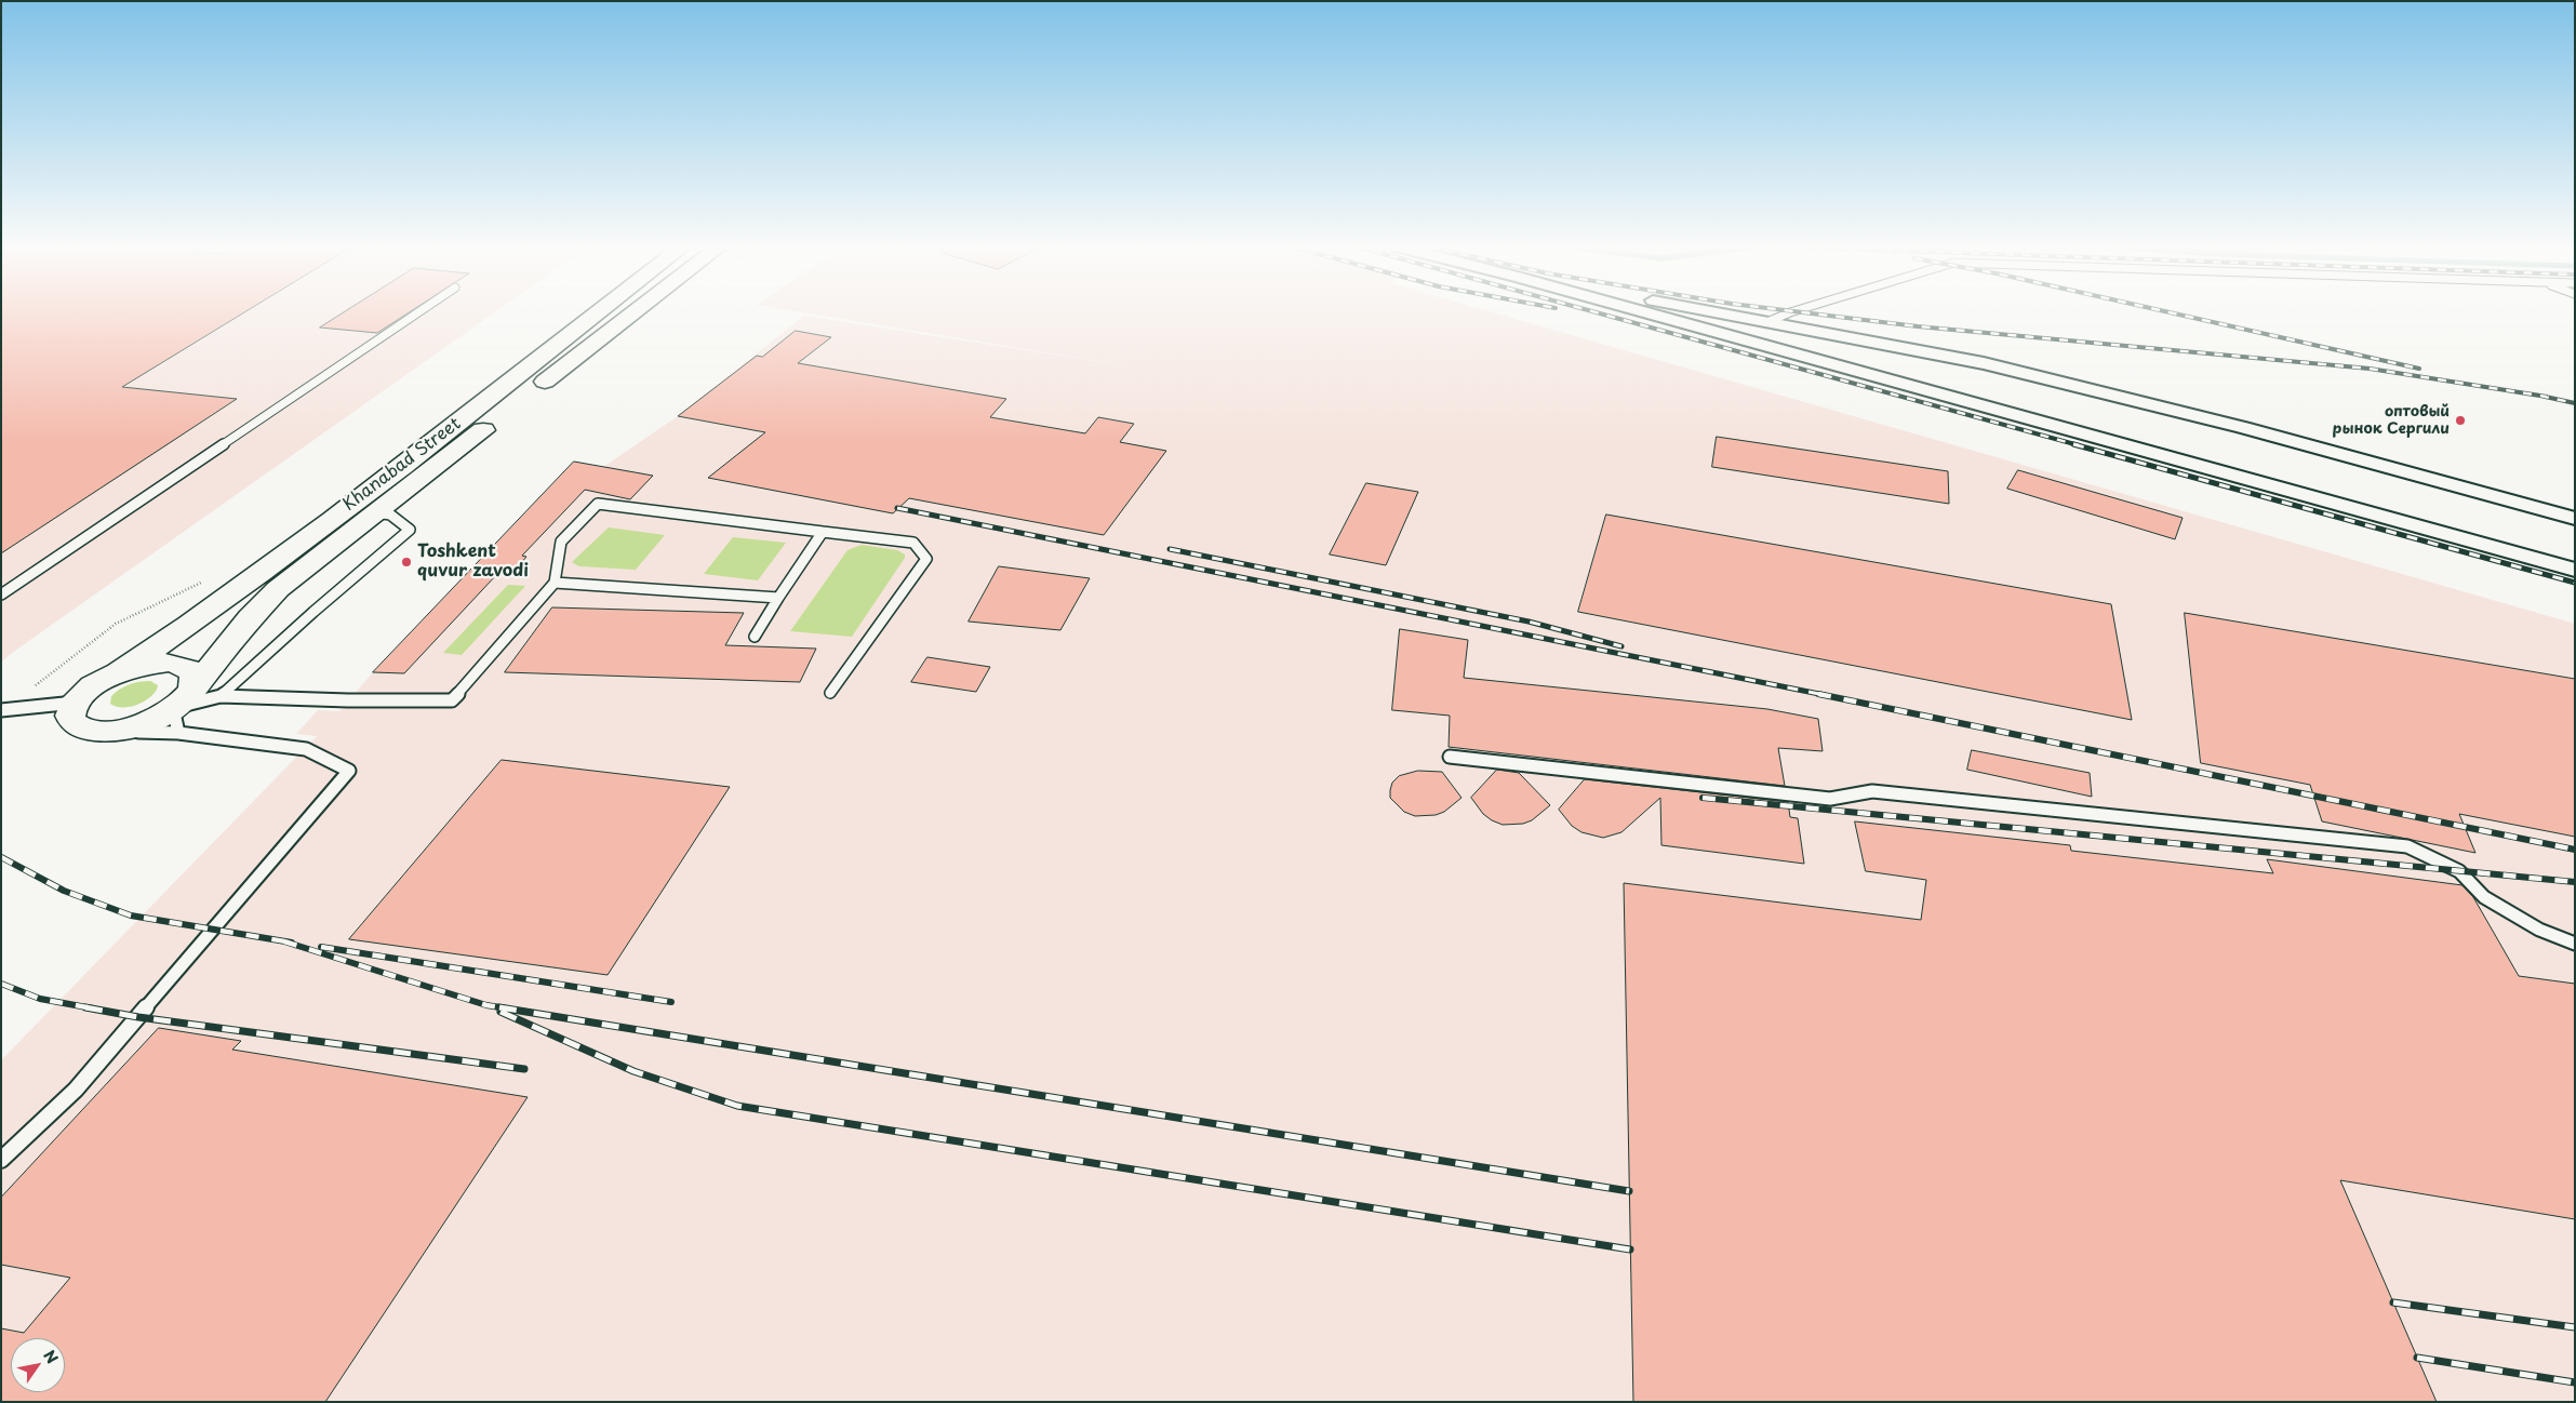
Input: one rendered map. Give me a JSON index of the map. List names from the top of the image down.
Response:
{
  "streets": {
    "street": ["Khanabad Street"]
  },
  "places": ["оптовый рынок Сергили", "Toshkent quvur zavodi"],
  "north": "top right"
}
